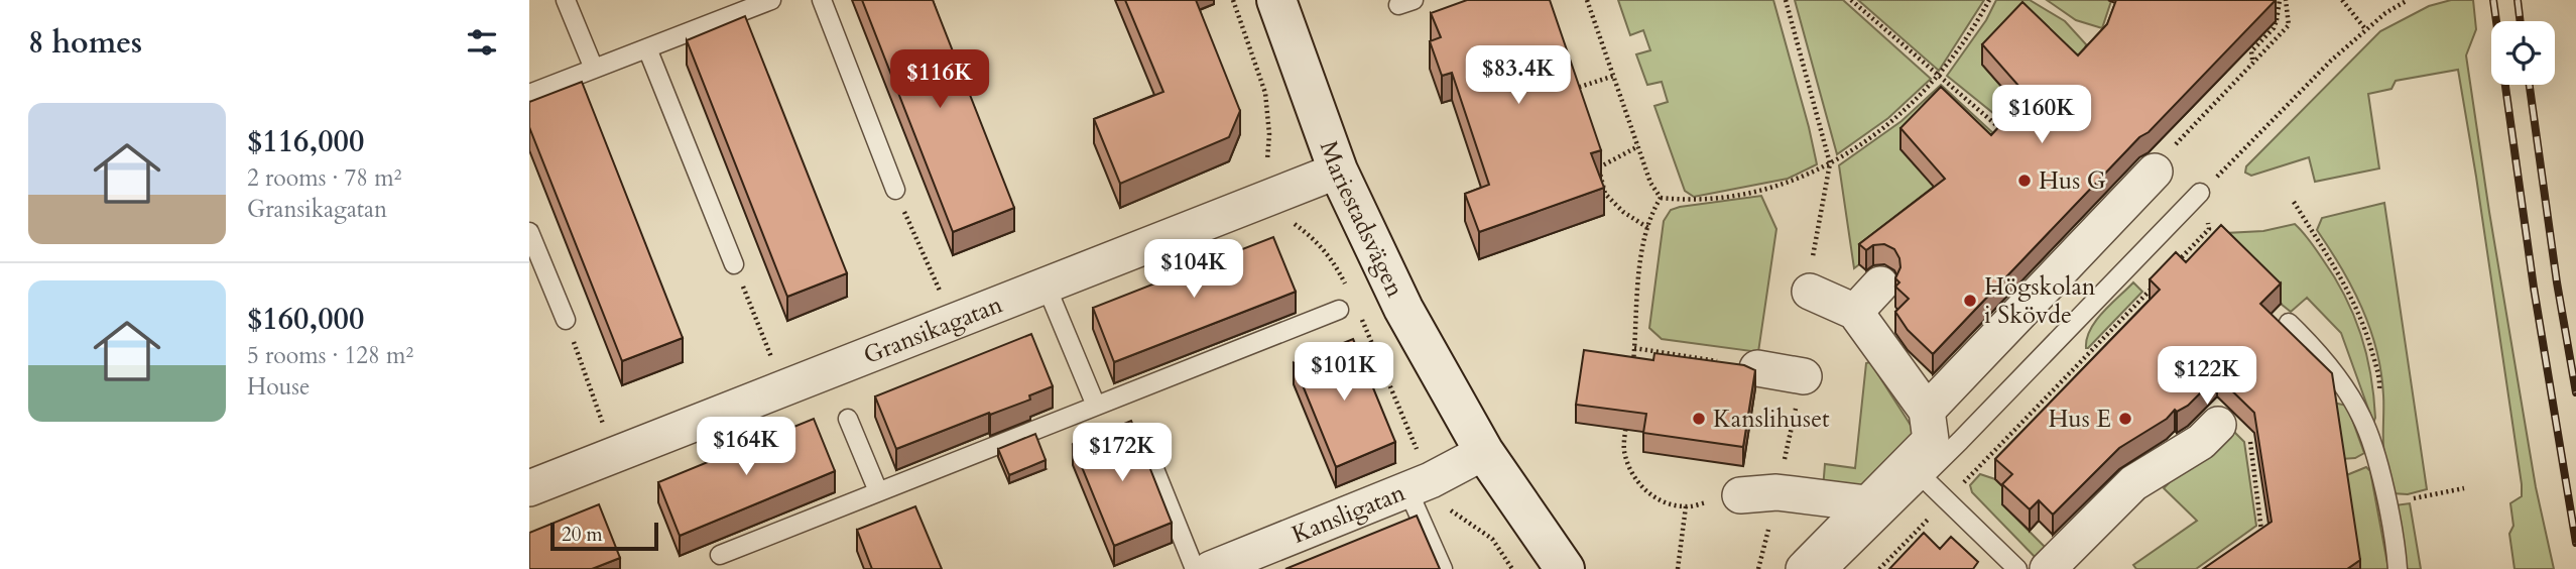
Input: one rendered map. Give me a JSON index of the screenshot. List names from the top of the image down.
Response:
{
  "streets": {
    "street": ["Mariestadsvägen", "Gransikagatan", "Kansligatan"]
  },
  "crossings": [
    ["Mariestadsvägen", "Gransikagatan"],
    ["Mariestadsvägen", "Kansligatan"]
  ],
  "places": [
    "Hus G",
    "Högskolan i Skövde",
    "Kanslihuset",
    "Hus E"
  ],
  "scale_bar": "20 m",
  "page": {
    "heading": "8 homes",
    "price": [
      "$83.4K",
      "$116K",
      "$160K",
      "$104K",
      "$101K",
      "$122K",
      "$164K",
      "$172K"
    ],
    "list": [
      {
        "name": "$116,000",
        "note": "2 rooms · 78 m² · Gransikagatan"
      },
      {
        "name": "$160,000",
        "note": "5 rooms · 128 m² · House"
      }
    ],
    "scale": "20 m"
  }
}
